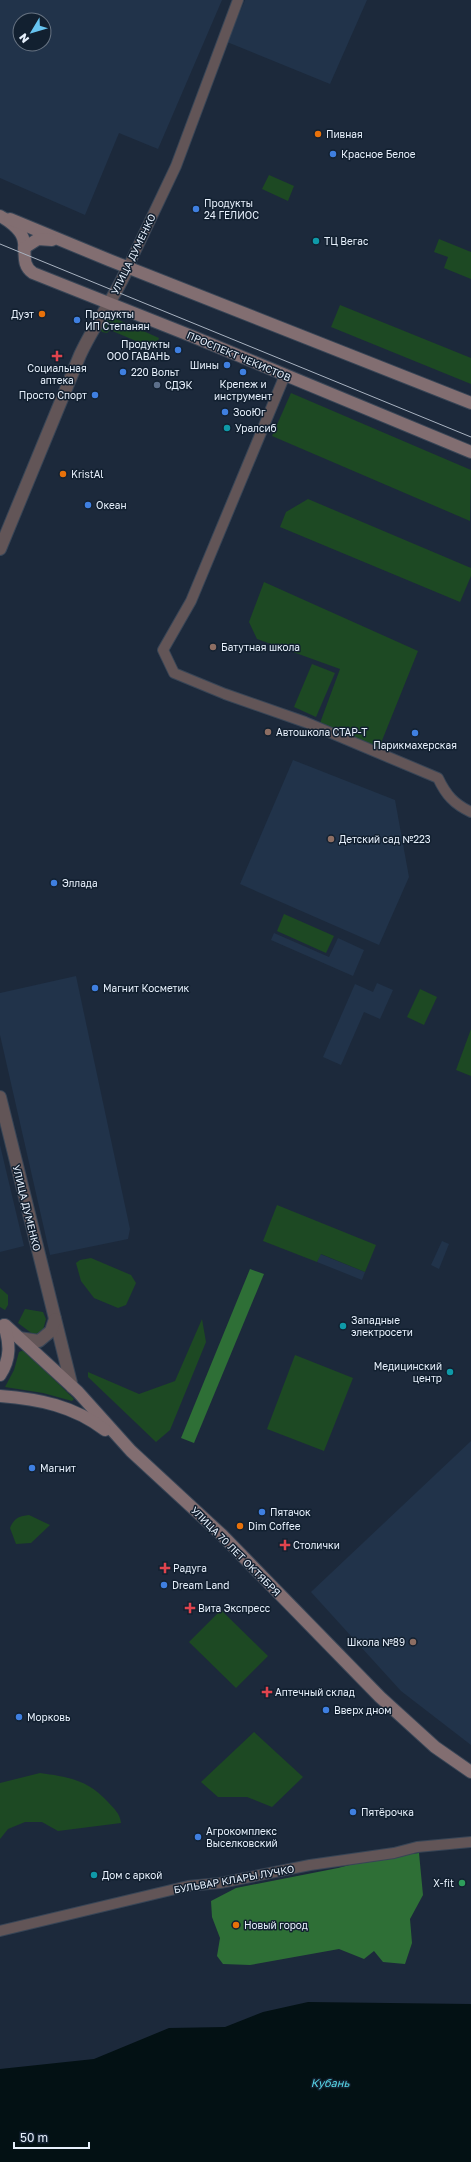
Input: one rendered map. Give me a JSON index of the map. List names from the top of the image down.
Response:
{
  "streets": {
    "main road": ["ПРОСПЕКТ ЧЕКИСТОВ", "УЛИЦА 70 ЛЕТ ОКТЯБРЯ"],
    "street": ["УЛИЦА ДУМЕНКО", "БУЛЬВАР КЛАРЫ ЛУЧКО"]
  },
  "crossings": [
    ["УЛИЦА ДУМЕНКО", "ПРОСПЕКТ ЧЕКИСТОВ"],
    ["УЛИЦА ДУМЕНКО", "УЛИЦА 70 ЛЕТ ОКТЯБРЯ"]
  ],
  "water": ["Кубань"],
  "places": {
    "other": [
      "Пивная",
      "Красное Белое",
      "Продукты 24 ГЕЛИОС",
      "ТЦ Вегас",
      "Дуэт",
      "Продукты ИП Степанян",
      "Продукты ООО ГАВАНЬ",
      "Шины",
      "220 Вольт",
      "Крепеж и инструмент",
      "СДЭК",
      "Просто Спорт",
      "ЗооЮг",
      "Уралсиб",
      "KristAl",
      "Океан",
      "Батутная школа",
      "Автошкола СТАР-Т",
      "Парикмахерская",
      "Детский сад №223",
      "Эллада",
      "Магнит Косметик",
      "Западные электросети",
      "Медицинский центр",
      "Магнит",
      "Пятачок",
      "Dim Coffee",
      "Dream Land",
      "Школа №89",
      "Вверх дном",
      "Морковь",
      "Пятёрочка",
      "Агрокомплекс Выселковский",
      "Дом с аркой",
      "X-fit",
      "Новый город"
    ],
    "health": [
      "Социальная аптека",
      "Столички",
      "Радуга",
      "Вита Экспресс",
      "Аптечный склад"
    ]
  },
  "scale_bar": "50 m",
  "north": "bottom left"
}
